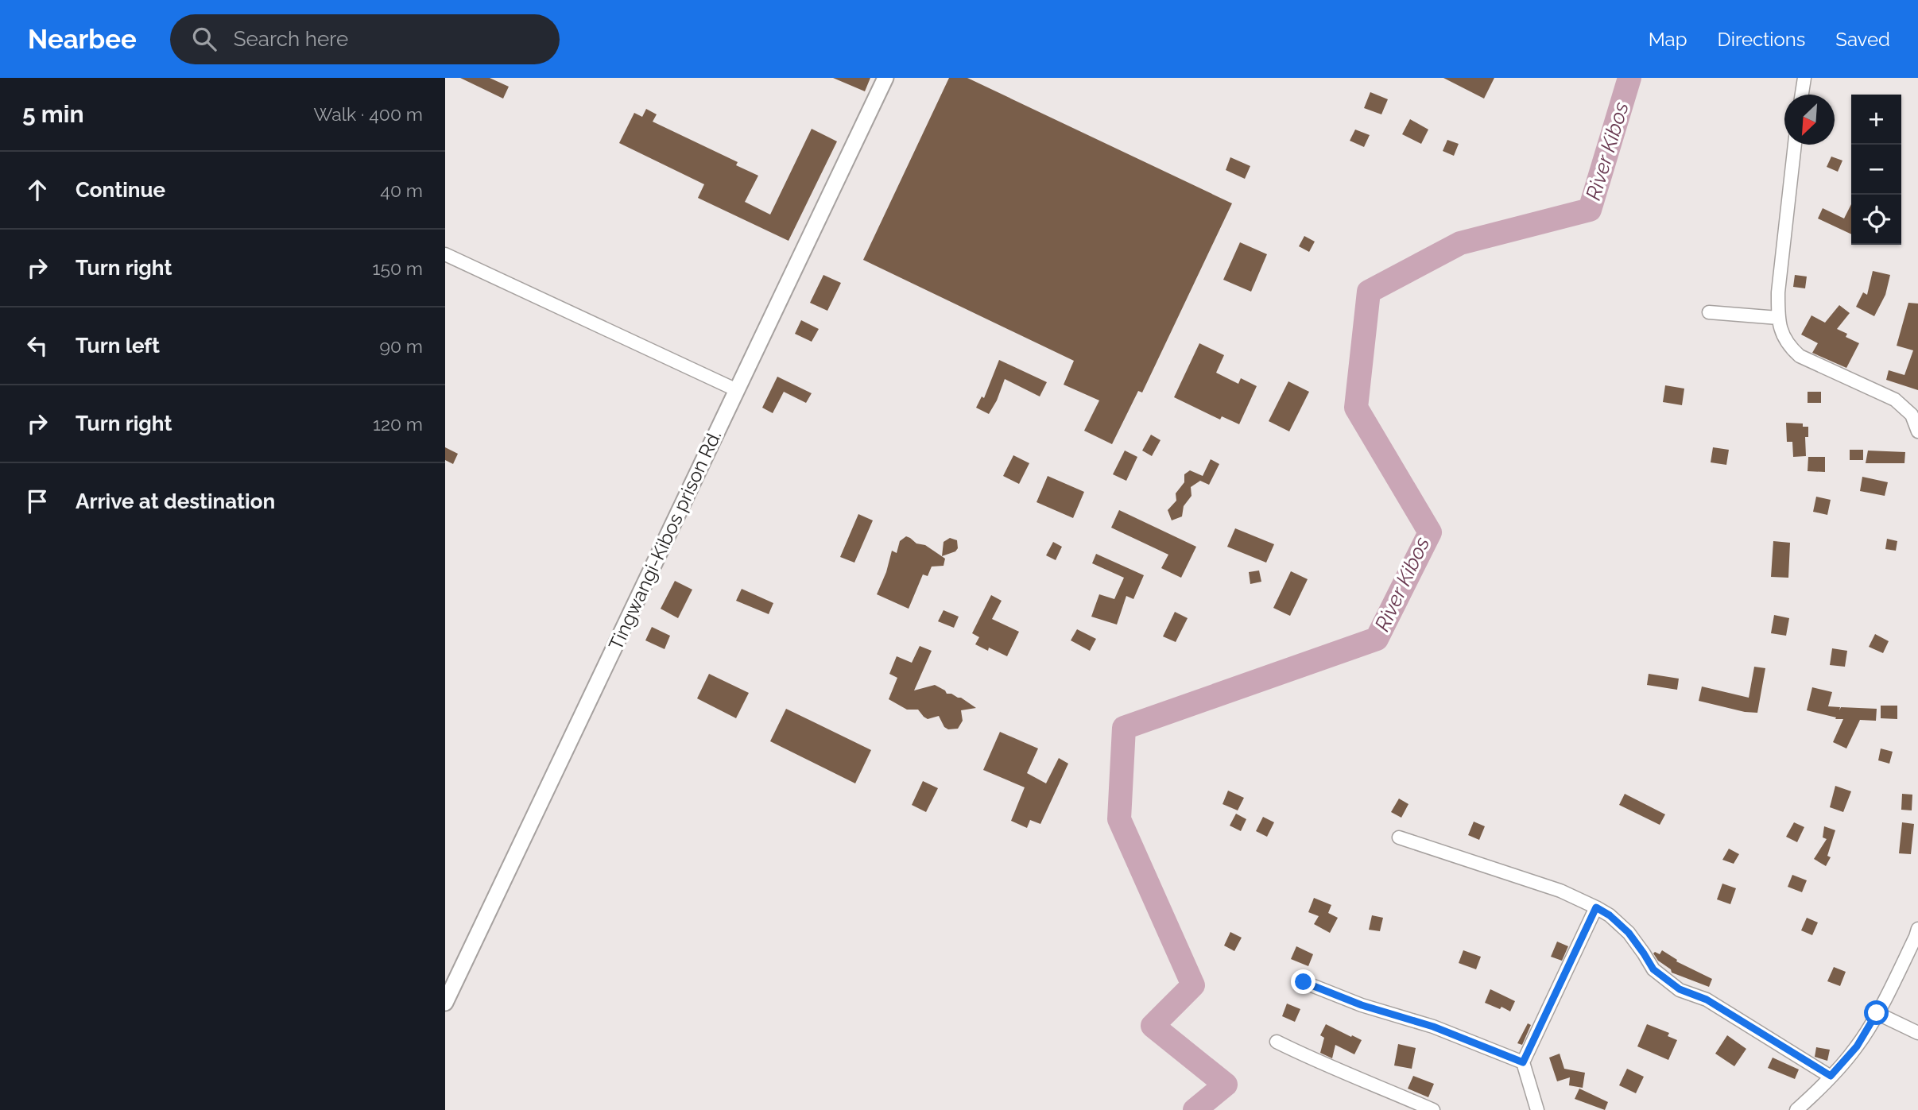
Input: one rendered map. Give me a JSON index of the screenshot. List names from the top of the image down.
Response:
{
  "streets": {
    "street": ["Tingwangi-Kibos prison Rd."]
  },
  "water": ["River Kibos"],
  "north": "bottom left",
  "page": {
    "header": "Nearbee",
    "search": "Search here",
    "nav": ["Map", "Directions", "Saved"],
    "heading": ["5 min", "Walk · 400 m"],
    "map_buttons": ["+", "−"],
    "list": [
      ["Continue", "40 m"],
      ["Turn right", "150 m"],
      ["Turn left", "90 m"],
      ["Turn right", "120 m"],
      "Arrive at destination"
    ]
  }
}
